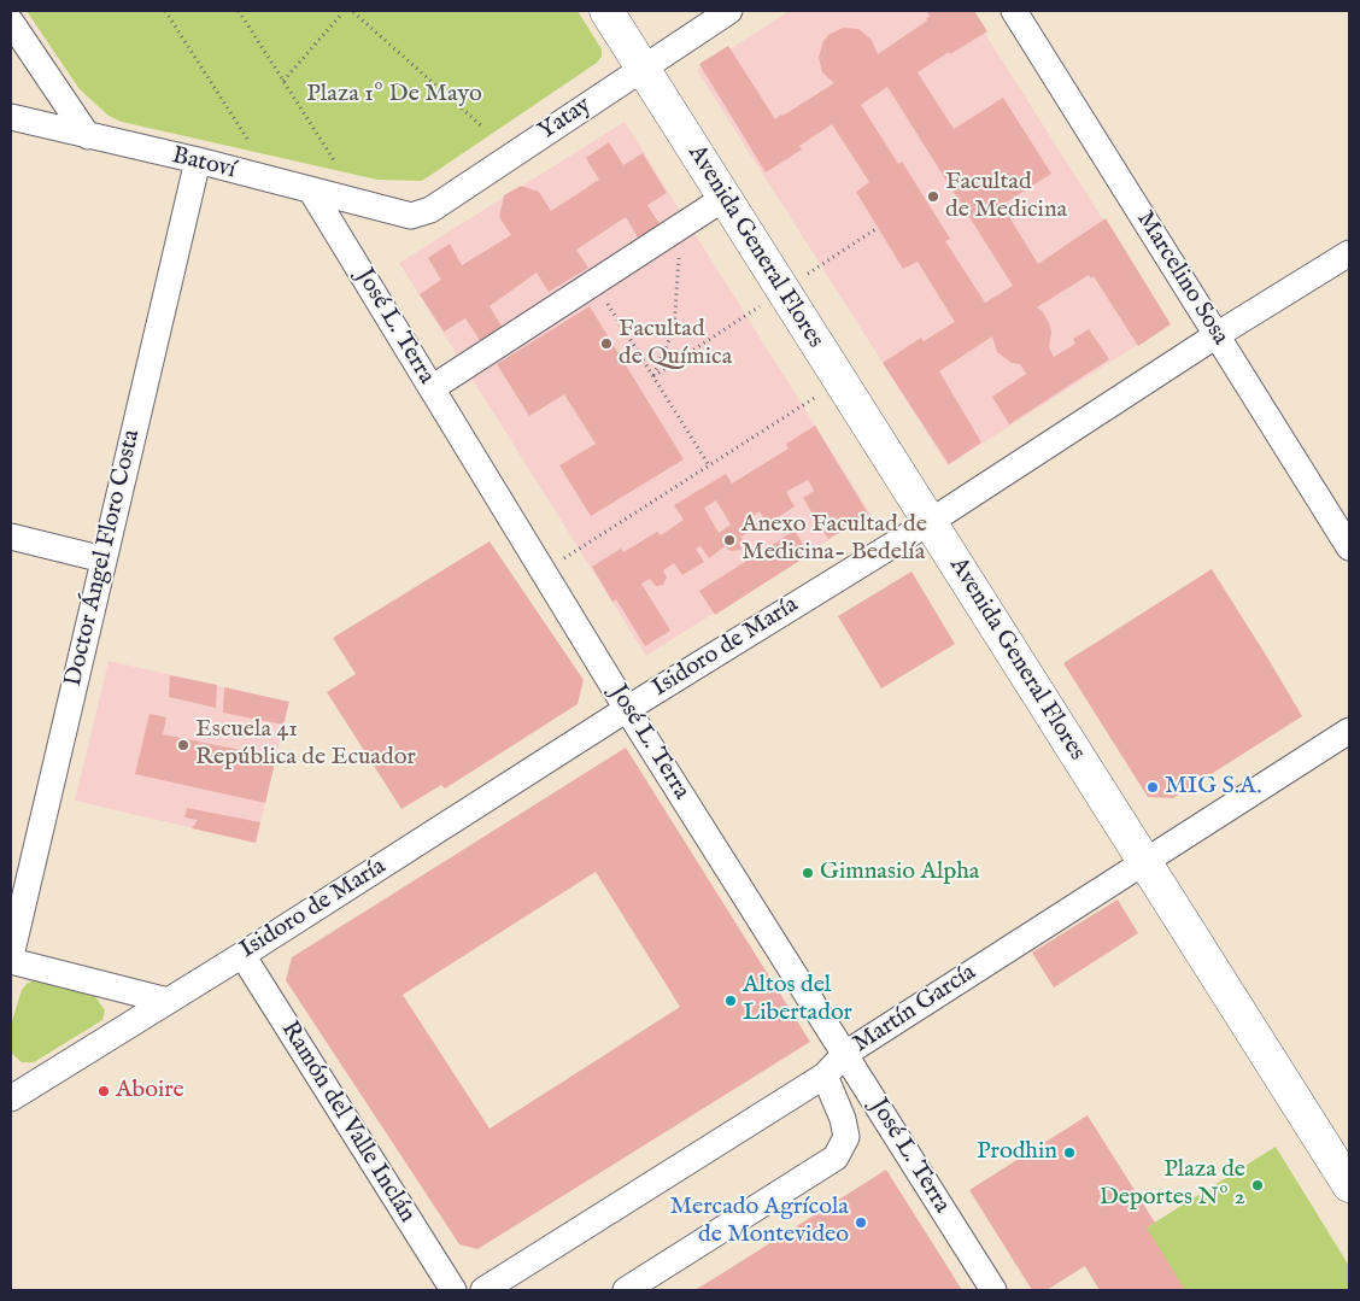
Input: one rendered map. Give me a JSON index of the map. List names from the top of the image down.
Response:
{
  "streets": {
    "main road": ["Avenida General Flores"],
    "street": [
      "Yatay",
      "Batoví",
      "Marcelino Sosa",
      "José L. Terra",
      "Doctor Ángel Floro Costa",
      "Isidoro de María",
      "Martín García",
      "Ramón del Valle Inclán"
    ]
  },
  "crossings": [
    ["Yatay", "Batoví"],
    ["Yatay", "Avenida General Flores"],
    ["Batoví", "José L. Terra"],
    ["Batoví", "Doctor Ángel Floro Costa"],
    ["Avenida General Flores", "Isidoro de María"],
    ["Avenida General Flores", "Martín García"],
    ["Marcelino Sosa", "Isidoro de María"],
    ["José L. Terra", "Isidoro de María"],
    ["José L. Terra", "Martín García"],
    ["Isidoro de María", "Ramón del Valle Inclán"]
  ],
  "parks": ["Plaza 1º De Mayo"],
  "places": [
    "Facultad de Medicina",
    "Facultad de Química",
    "Anexo Facultad de Medicina- Bedelía",
    "Escuela 41 República de Ecuador",
    "MIG S.A.",
    "Gimnasio Alpha",
    "Altos del Libertador",
    "Aboire",
    "Prodhin",
    "Plaza de Deportes Nº 2",
    "Mercado Agrícola de Montevideo"
  ]
}
